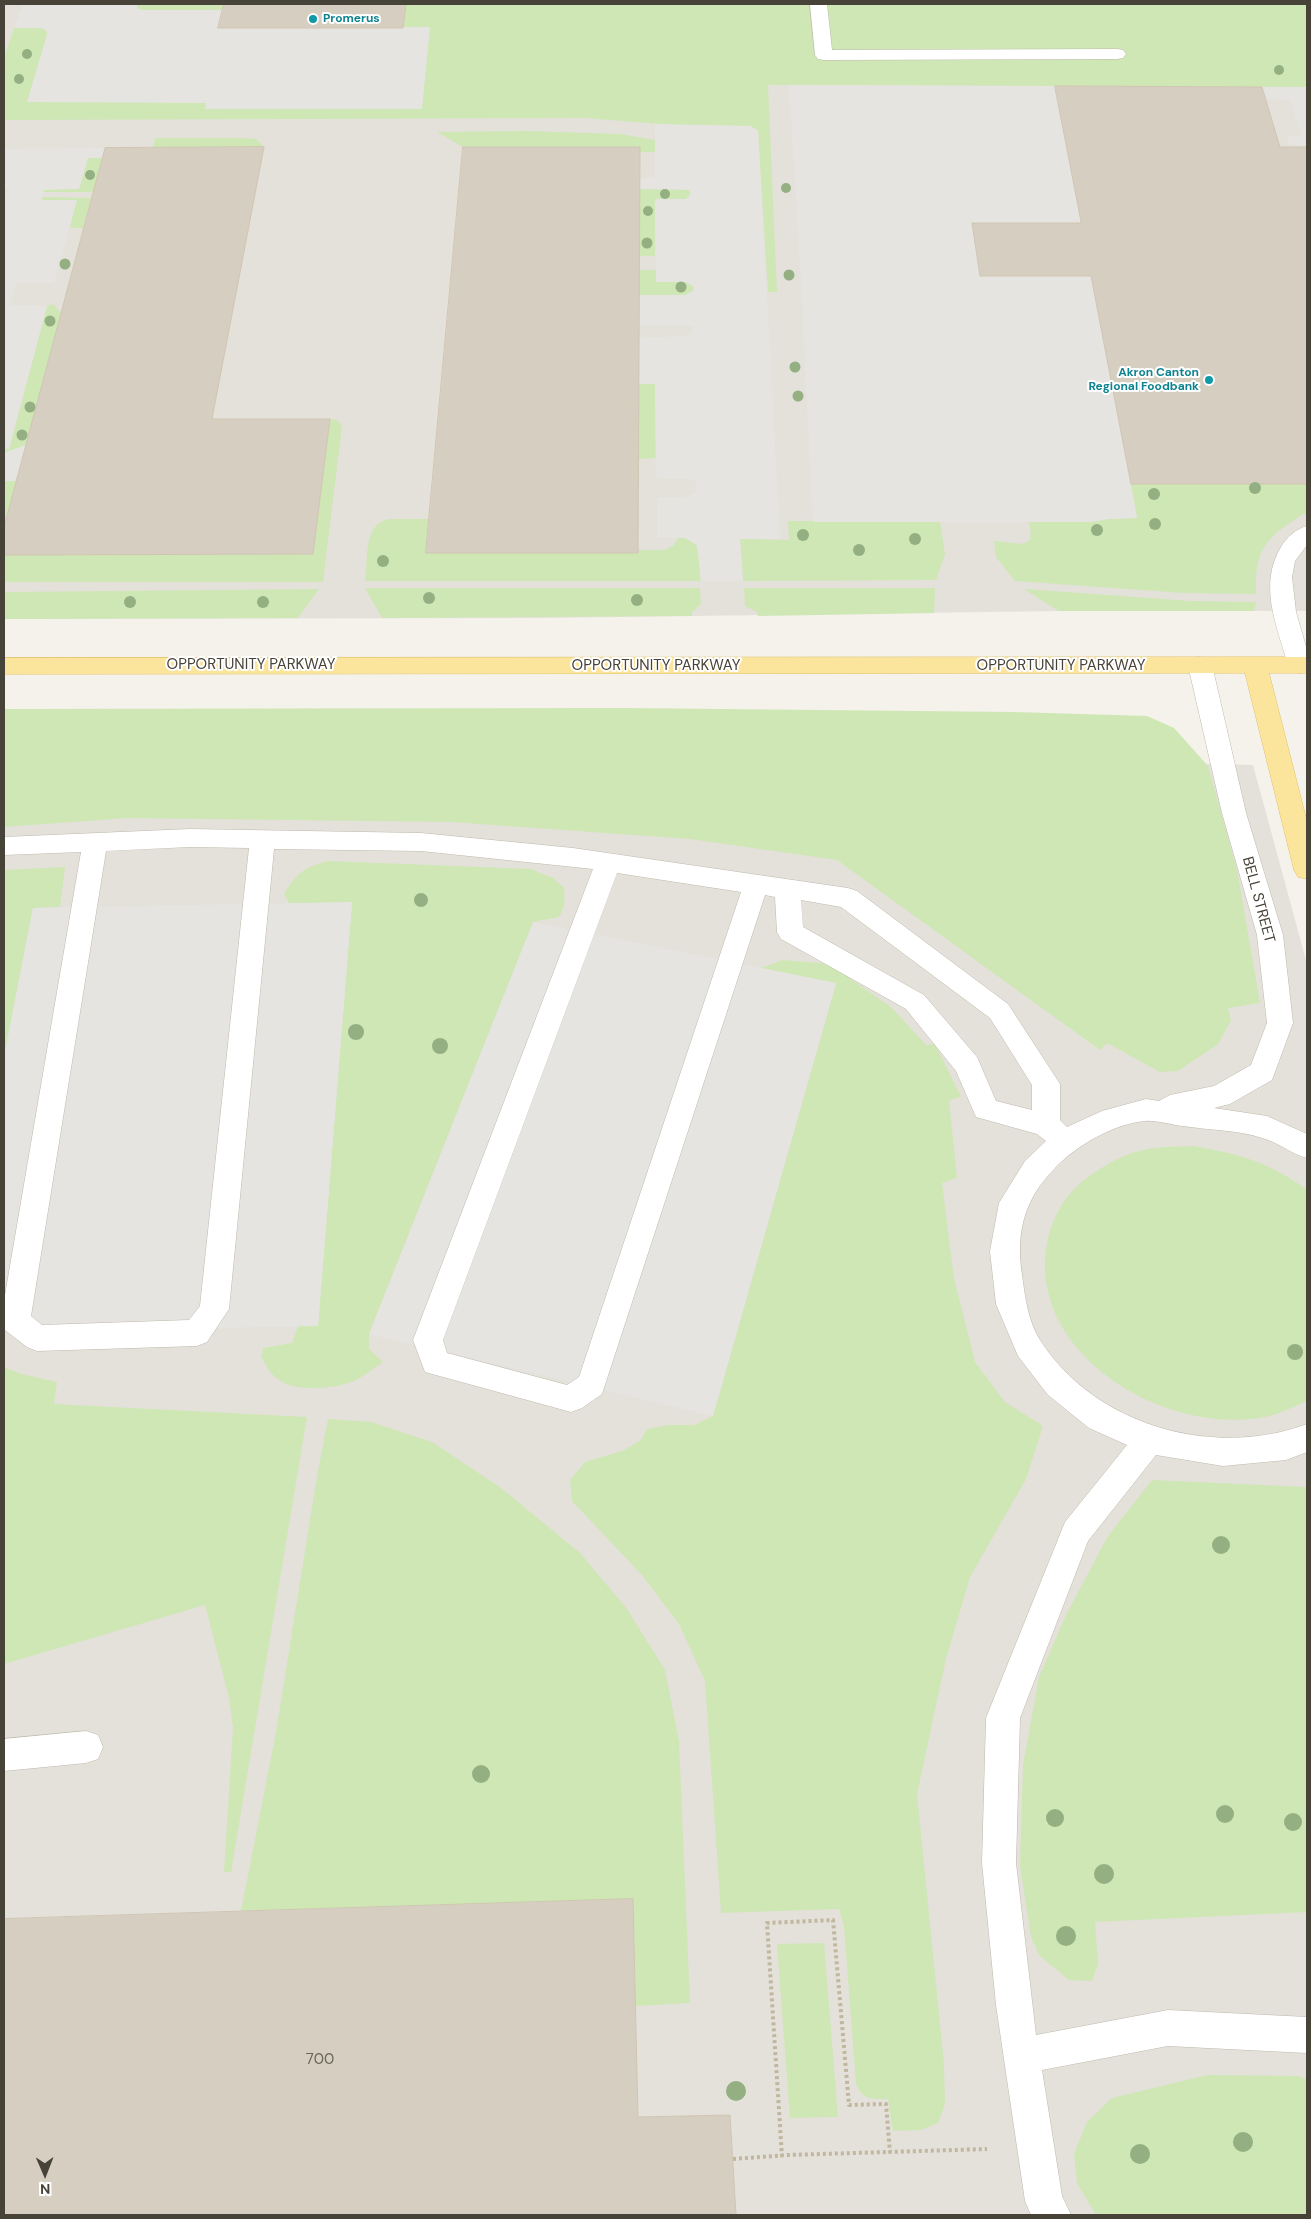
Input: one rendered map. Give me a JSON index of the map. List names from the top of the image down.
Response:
{
  "streets": {
    "main road": ["OPPORTUNITY PARKWAY"],
    "street": ["BELL STREET"]
  },
  "crossings": [
    ["OPPORTUNITY PARKWAY", "BELL STREET"]
  ],
  "places": ["Promerus", "Akron Canton Regional Foodbank"],
  "house_numbers": ["700"],
  "north": "bottom"
}
